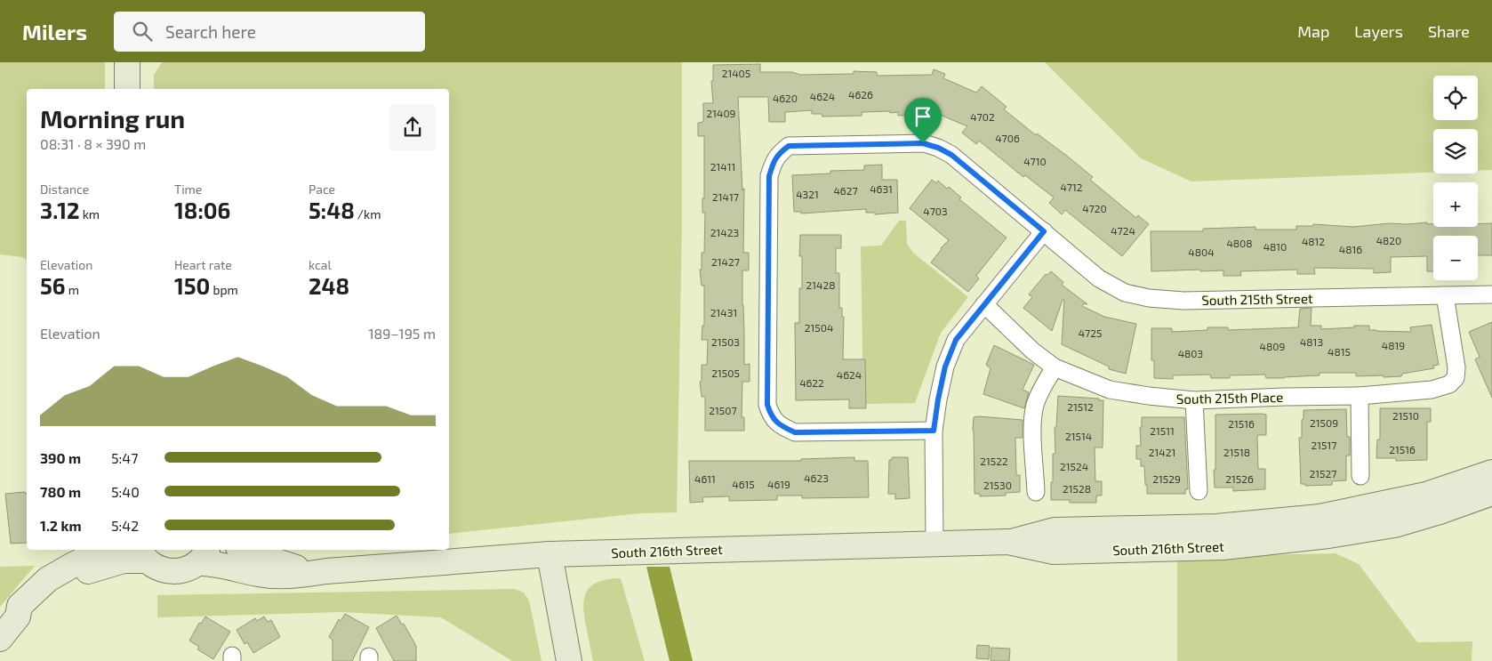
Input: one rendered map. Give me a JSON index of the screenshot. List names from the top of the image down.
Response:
{
  "streets": {
    "street": ["South 215th Street", "South 215th Place", "South 216th Street"]
  },
  "crossings": [
    ["South 215th Street", "South 215th Place"]
  ],
  "house_numbers": [
    "21405",
    "4626",
    "4624",
    "4620",
    "21409",
    "4702",
    "4706",
    "4710",
    "21411",
    "4712",
    "4631",
    "4627",
    "4321",
    "21417",
    "4720",
    "4703",
    "4724",
    "21423",
    "4820",
    "4812",
    "4808",
    "4810",
    "4816",
    "4804",
    "21427",
    "21428",
    "21431",
    "21504",
    "4725",
    "21503",
    "4813",
    "4819",
    "4809",
    "4815",
    "4803",
    "21505",
    "4624",
    "4622",
    "21512",
    "21507",
    "21510",
    "21509",
    "21516",
    "21511",
    "21514",
    "21517",
    "21516",
    "21421",
    "21518",
    "21522",
    "21524",
    "21527",
    "4623",
    "4611",
    "21529",
    "21526",
    "4615",
    "4619",
    "21530",
    "21528"
  ],
  "page": {
    "header": "Milers",
    "search": "Search here",
    "nav": ["Map", "Layers", "Share"],
    "map_buttons": ["+", "−"],
    "heading": ["Morning run", "08:31 · 8 × 390 m"],
    "stats": [
      ["Distance", "3.12 km"],
      ["Time", "18:06"],
      ["Pace", "5:48 /km"],
      ["Elevation", "56 m"],
      ["Heart rate", "150 bpm"],
      ["kcal", "248"]
    ],
    "chart": ["Elevation", "189–195 m"],
    "list": [
      {
        "name": "390 m",
        "note": "5:47"
      },
      {
        "name": "780 m",
        "note": "5:40"
      },
      {
        "name": "1.2 km",
        "note": "5:42"
      }
    ]
  }
}
